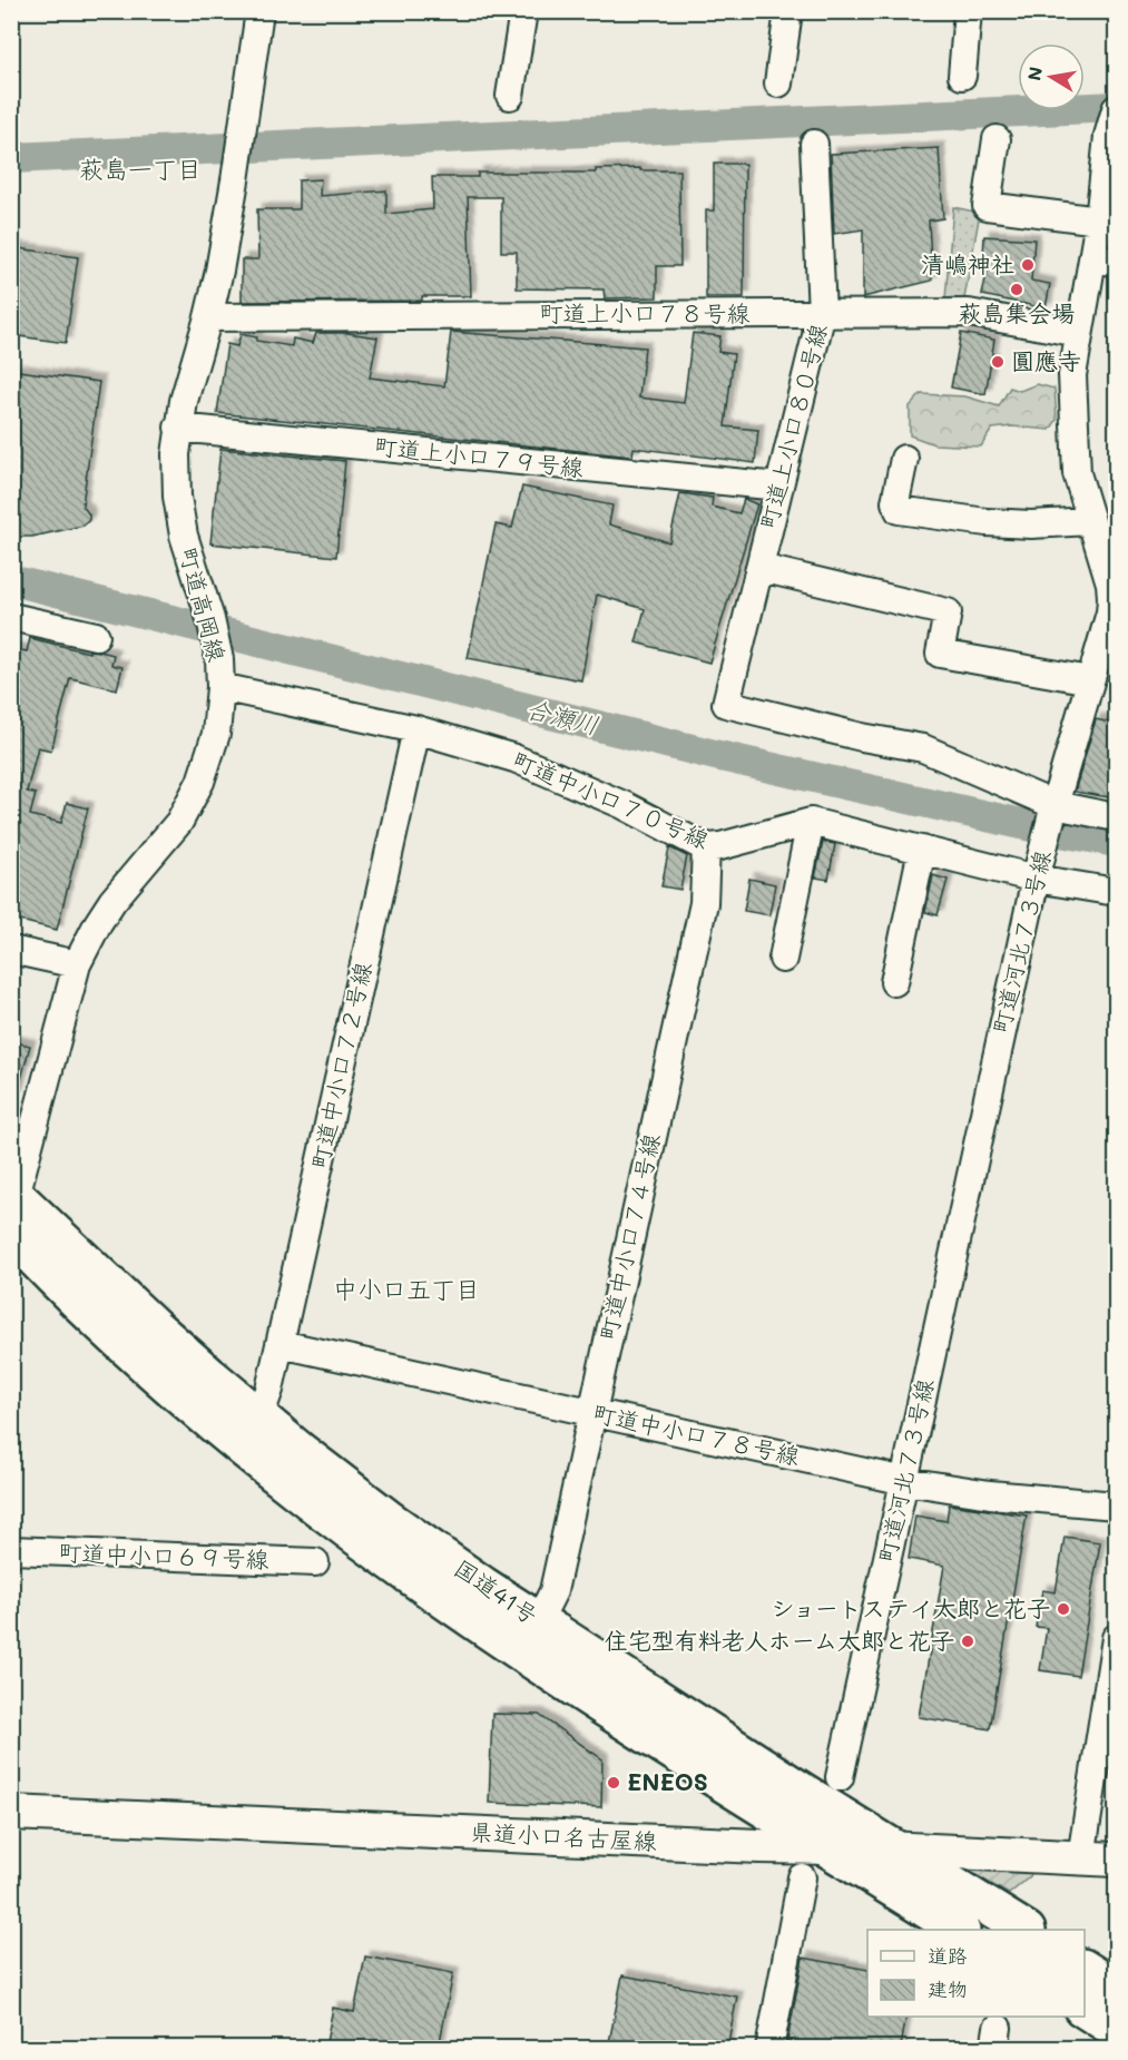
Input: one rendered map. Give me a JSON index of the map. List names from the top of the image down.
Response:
{
  "streets": {
    "highway": ["国道41号"],
    "main road": ["県道小口名古屋線"],
    "street": [
      "町道上小口７８号線",
      "町道上小口８０号線",
      "町道上小口７９号線",
      "町道高岡線",
      "町道中小口７０号線",
      "町道河北７３号線",
      "町道中小口７２号線",
      "町道中小口７４号線",
      "町道中小口７８号線",
      "町道中小口６９号線"
    ]
  },
  "crossings": [
    ["町道上小口７８号線", "町道上小口８０号線"],
    ["町道上小口７８号線", "町道高岡線"],
    ["町道上小口７８号線", "町道河北７３号線"],
    ["町道上小口８０号線", "町道上小口７９号線"],
    ["町道上小口８０号線", "町道河北７３号線"],
    ["町道上小口７９号線", "町道高岡線"],
    ["町道高岡線", "町道中小口７０号線"],
    ["町道高岡線", "国道41号"],
    ["町道中小口７０号線", "町道河北７３号線"],
    ["町道中小口７０号線", "町道中小口７２号線"],
    ["町道中小口７０号線", "町道中小口７４号線"],
    ["町道河北７３号線", "町道中小口７８号線"],
    ["町道中小口７２号線", "町道中小口７８号線"],
    ["町道中小口７４号線", "町道中小口７８号線"],
    ["国道41号", "県道小口名古屋線"]
  ],
  "districts": ["萩島一丁目", "中小口五丁目"],
  "water": ["合瀬川"],
  "places": [
    "清嶋神社",
    "萩島集会場",
    "圓應寺",
    "ショートステイ太郎と花子",
    "住宅型有料老人ホーム太郎と花子",
    "ENEOS"
  ],
  "legend": ["道路", "建物"],
  "north": "left"
}
